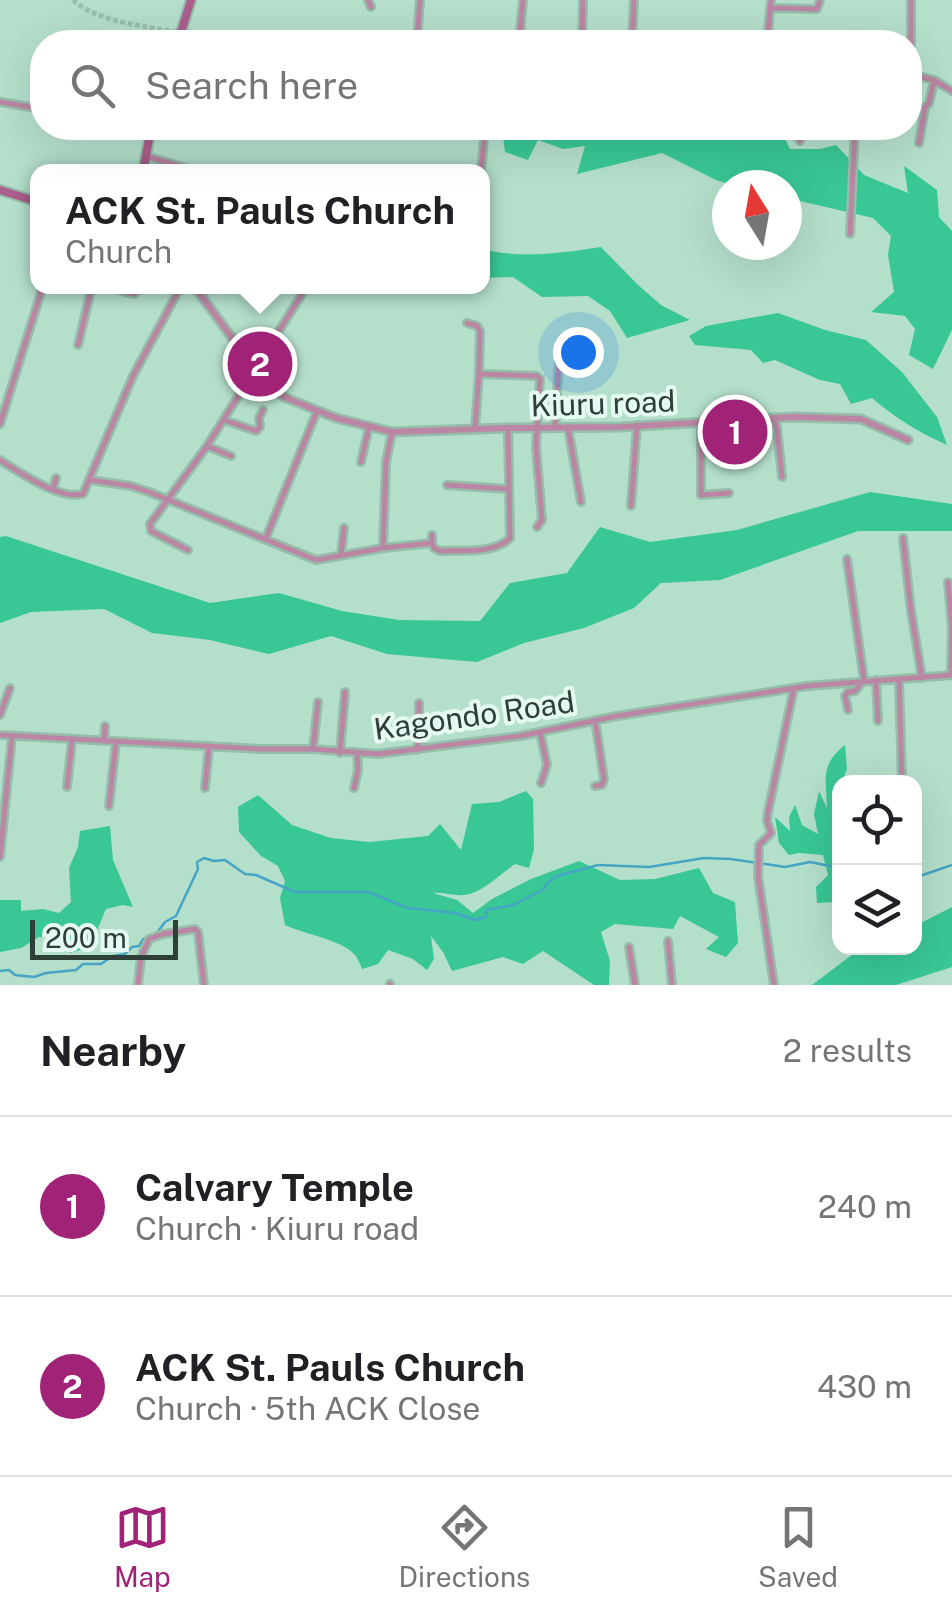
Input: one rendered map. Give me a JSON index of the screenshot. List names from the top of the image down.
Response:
{
  "streets": {
    "street": ["Kiuru road", "Kagondo Road"]
  },
  "scale_bar": "200 m",
  "north": "top",
  "page": {
    "search": "Search here",
    "popup": ["ACK St. Pauls Church", "Church"],
    "pins": ["2", "1"],
    "scale": "200 m",
    "heading": ["Nearby", "2 results"],
    "list": [
      {
        "mark": "1",
        "name": "Calvary Temple",
        "note": "Church · Kiuru road",
        "value": "240 m"
      },
      {
        "mark": "2",
        "name": "ACK St. Pauls Church",
        "note": "Church · 5th ACK Close",
        "value": "430 m"
      }
    ],
    "nav": ["Map", "Directions", "Saved"]
  }
}
